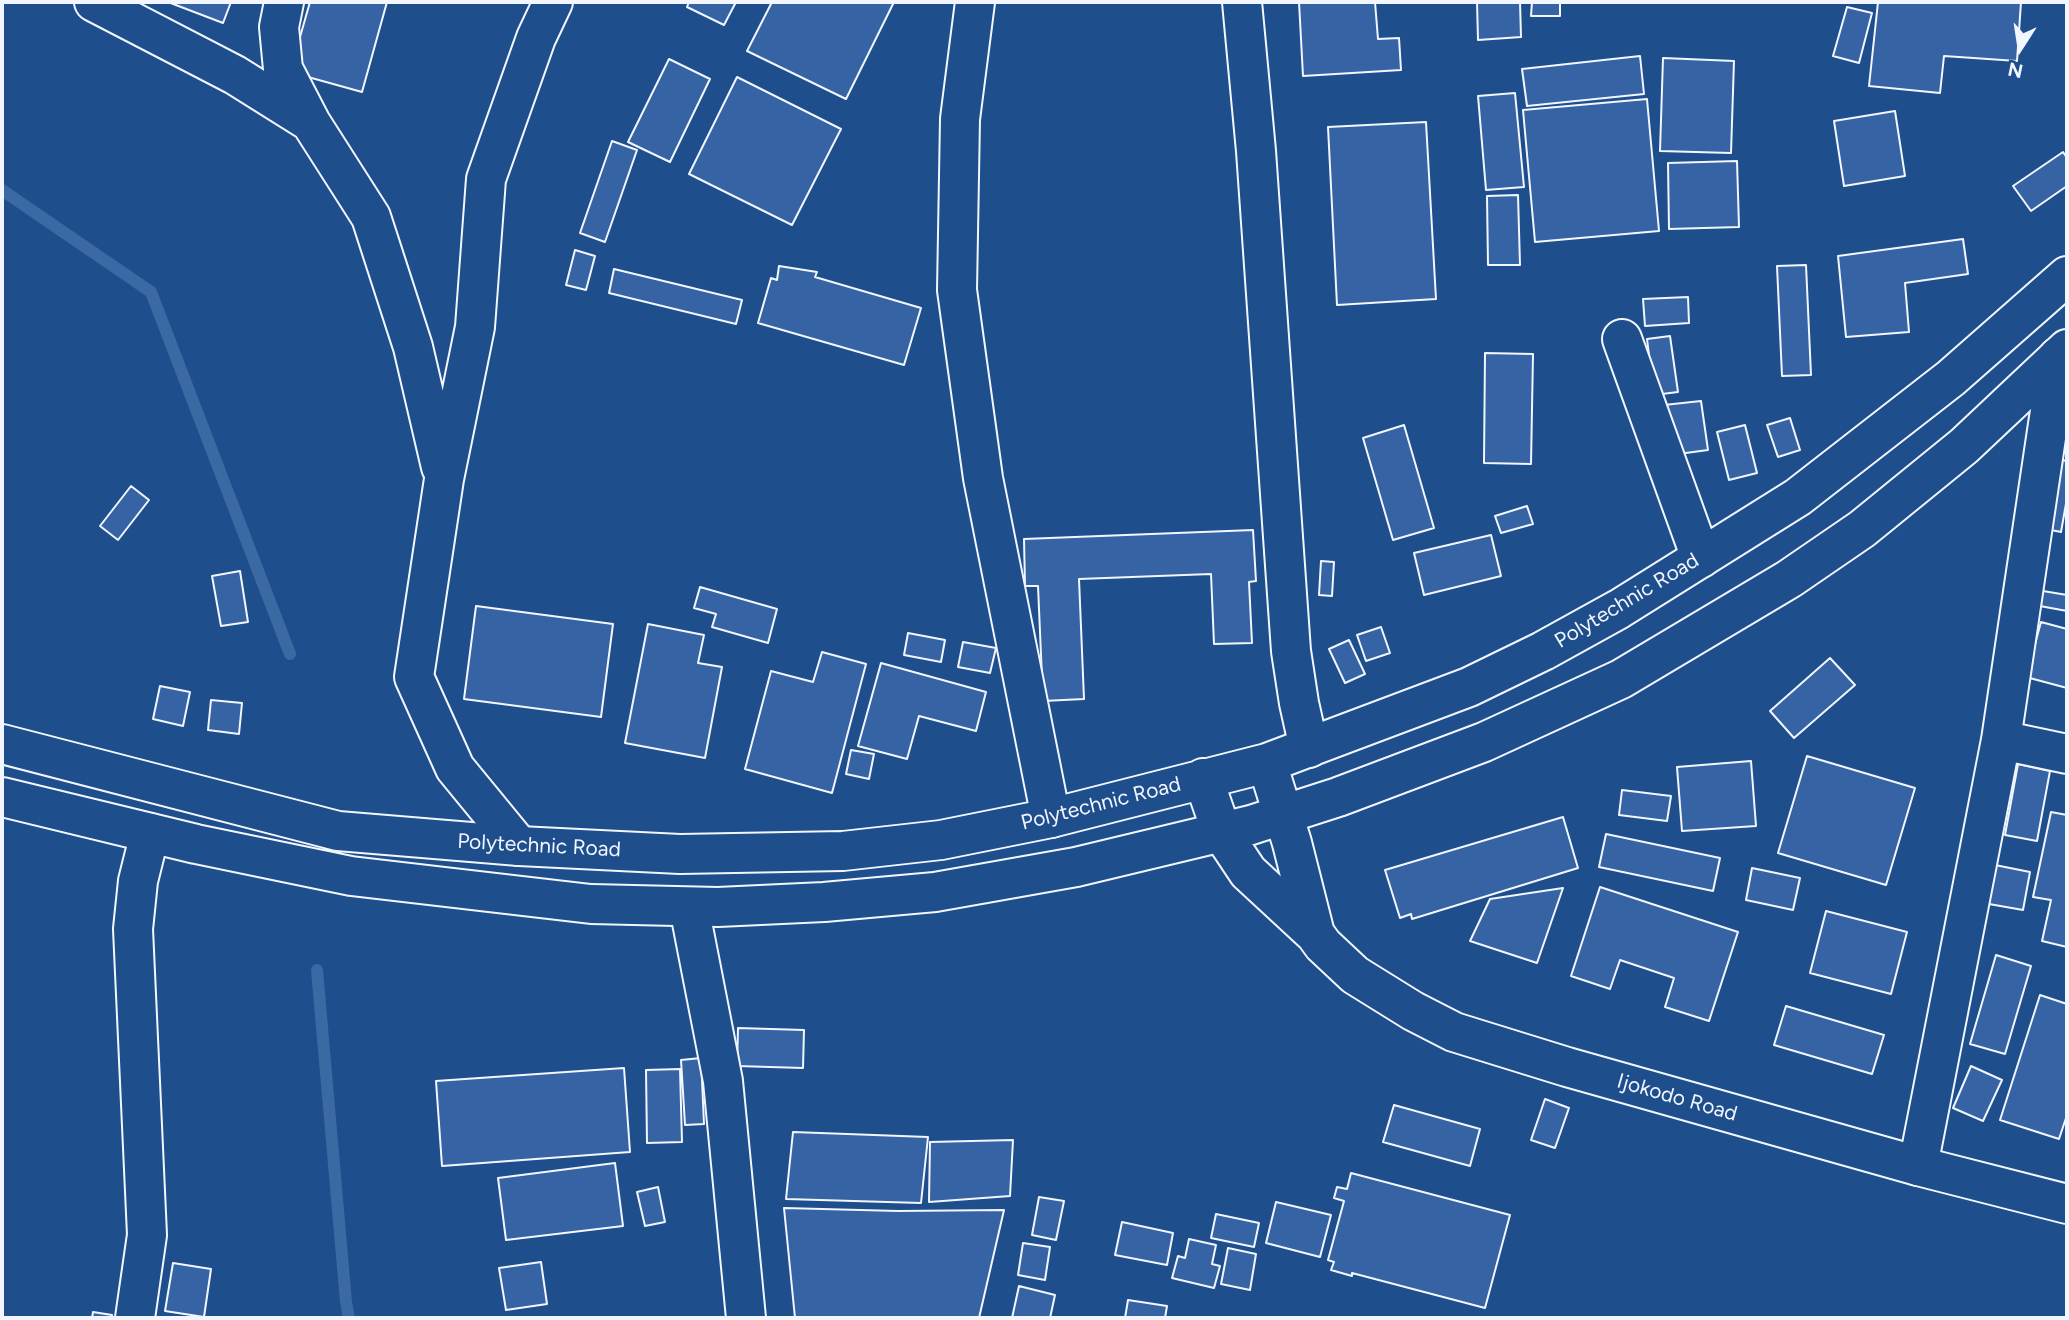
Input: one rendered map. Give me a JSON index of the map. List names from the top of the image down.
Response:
{
  "streets": {
    "main road": ["Polytechnic Road", "Ijokodo Road"]
  },
  "crossings": [
    ["Polytechnic Road", "Ijokodo Road"]
  ],
  "north": "bottom"
}
